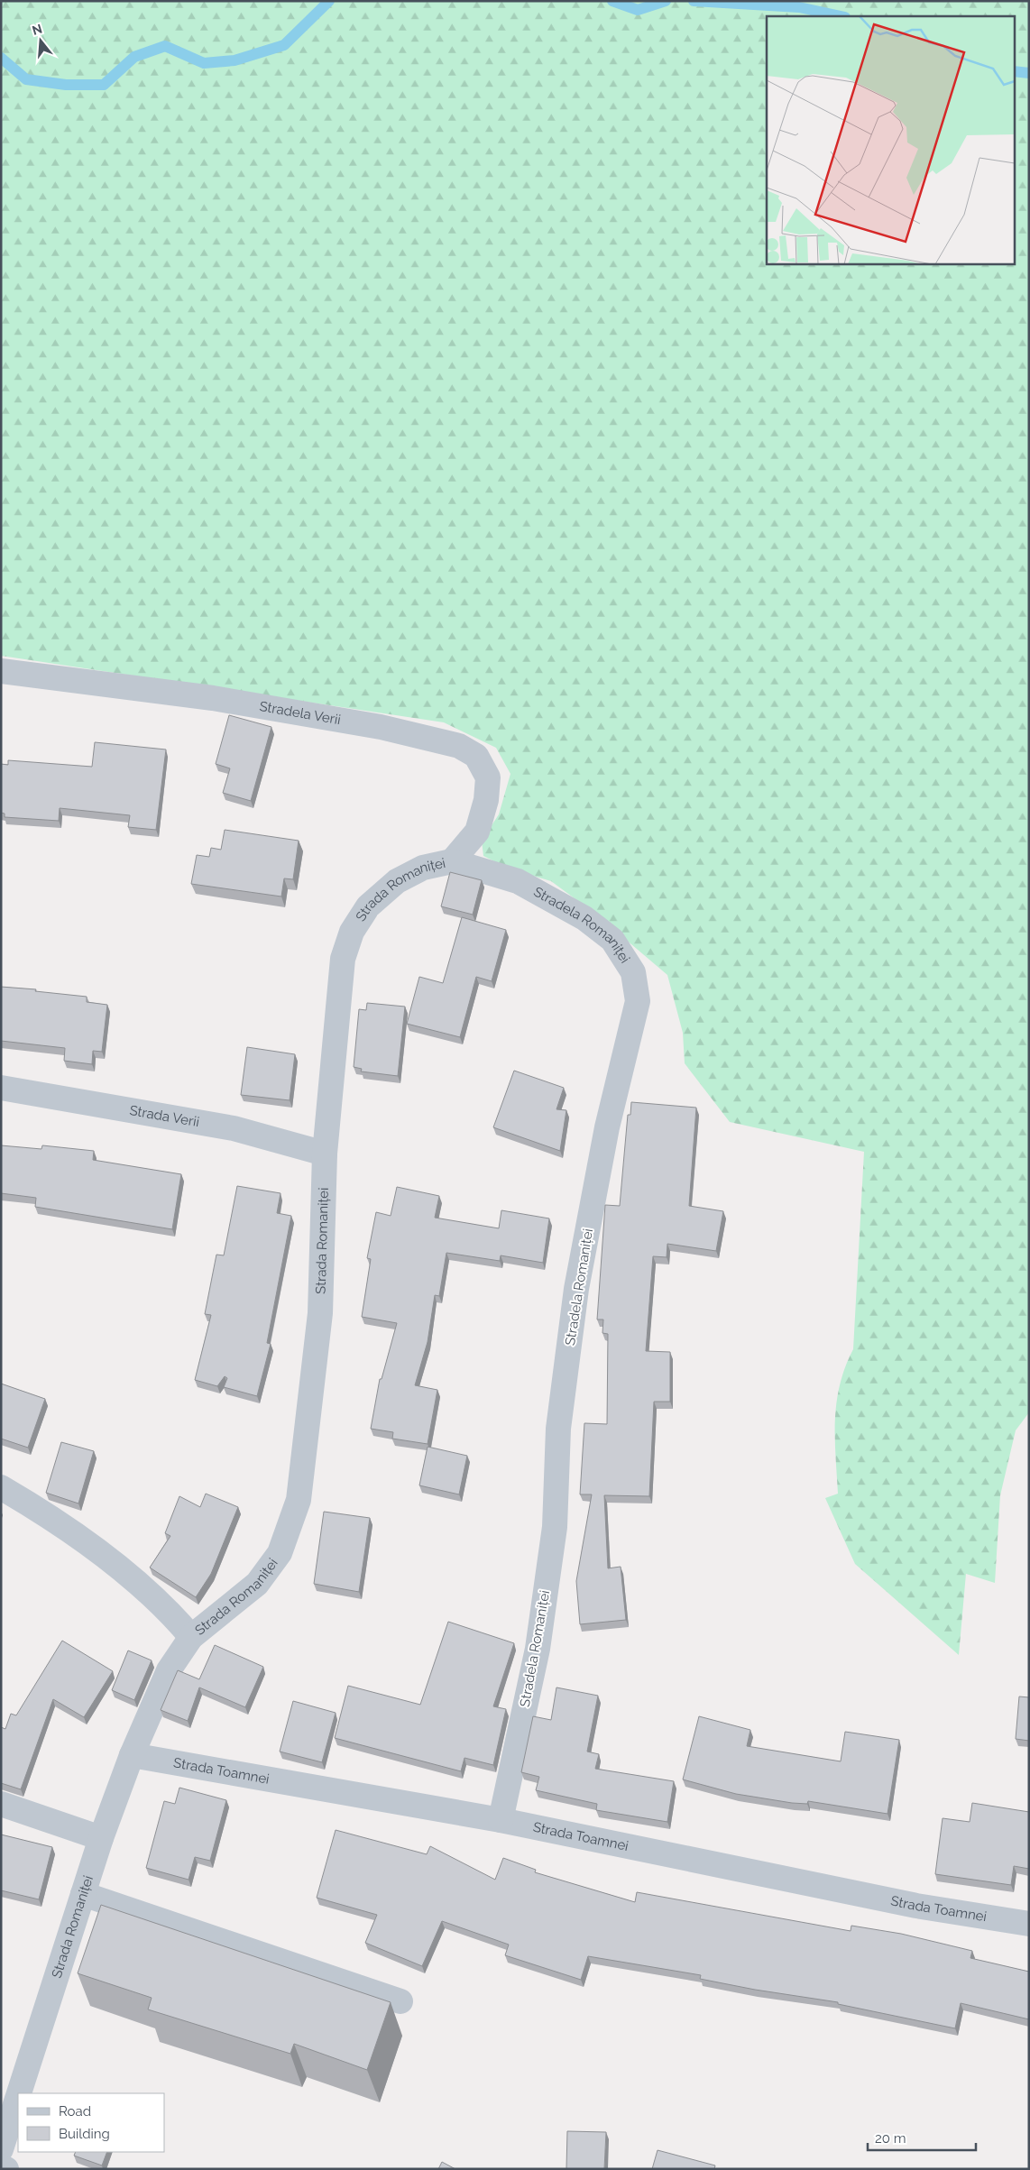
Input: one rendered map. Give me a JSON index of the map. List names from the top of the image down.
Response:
{
  "streets": {
    "street": [
      "Stradela Verii",
      "Strada Romaniței",
      "Stradela Romaniței",
      "Strada Verii",
      "Strada Toamnei"
    ]
  },
  "crossings": [
    ["Stradela Verii", "Strada Romaniței"],
    ["Stradela Verii", "Stradela Romaniței"],
    ["Strada Romaniței", "Stradela Romaniței"],
    ["Strada Romaniței", "Strada Verii"],
    ["Strada Romaniței", "Strada Toamnei"],
    ["Stradela Romaniței", "Strada Toamnei"]
  ],
  "legend": ["Road", "Building"],
  "scale_bar": "20 m",
  "north": "top"
}
